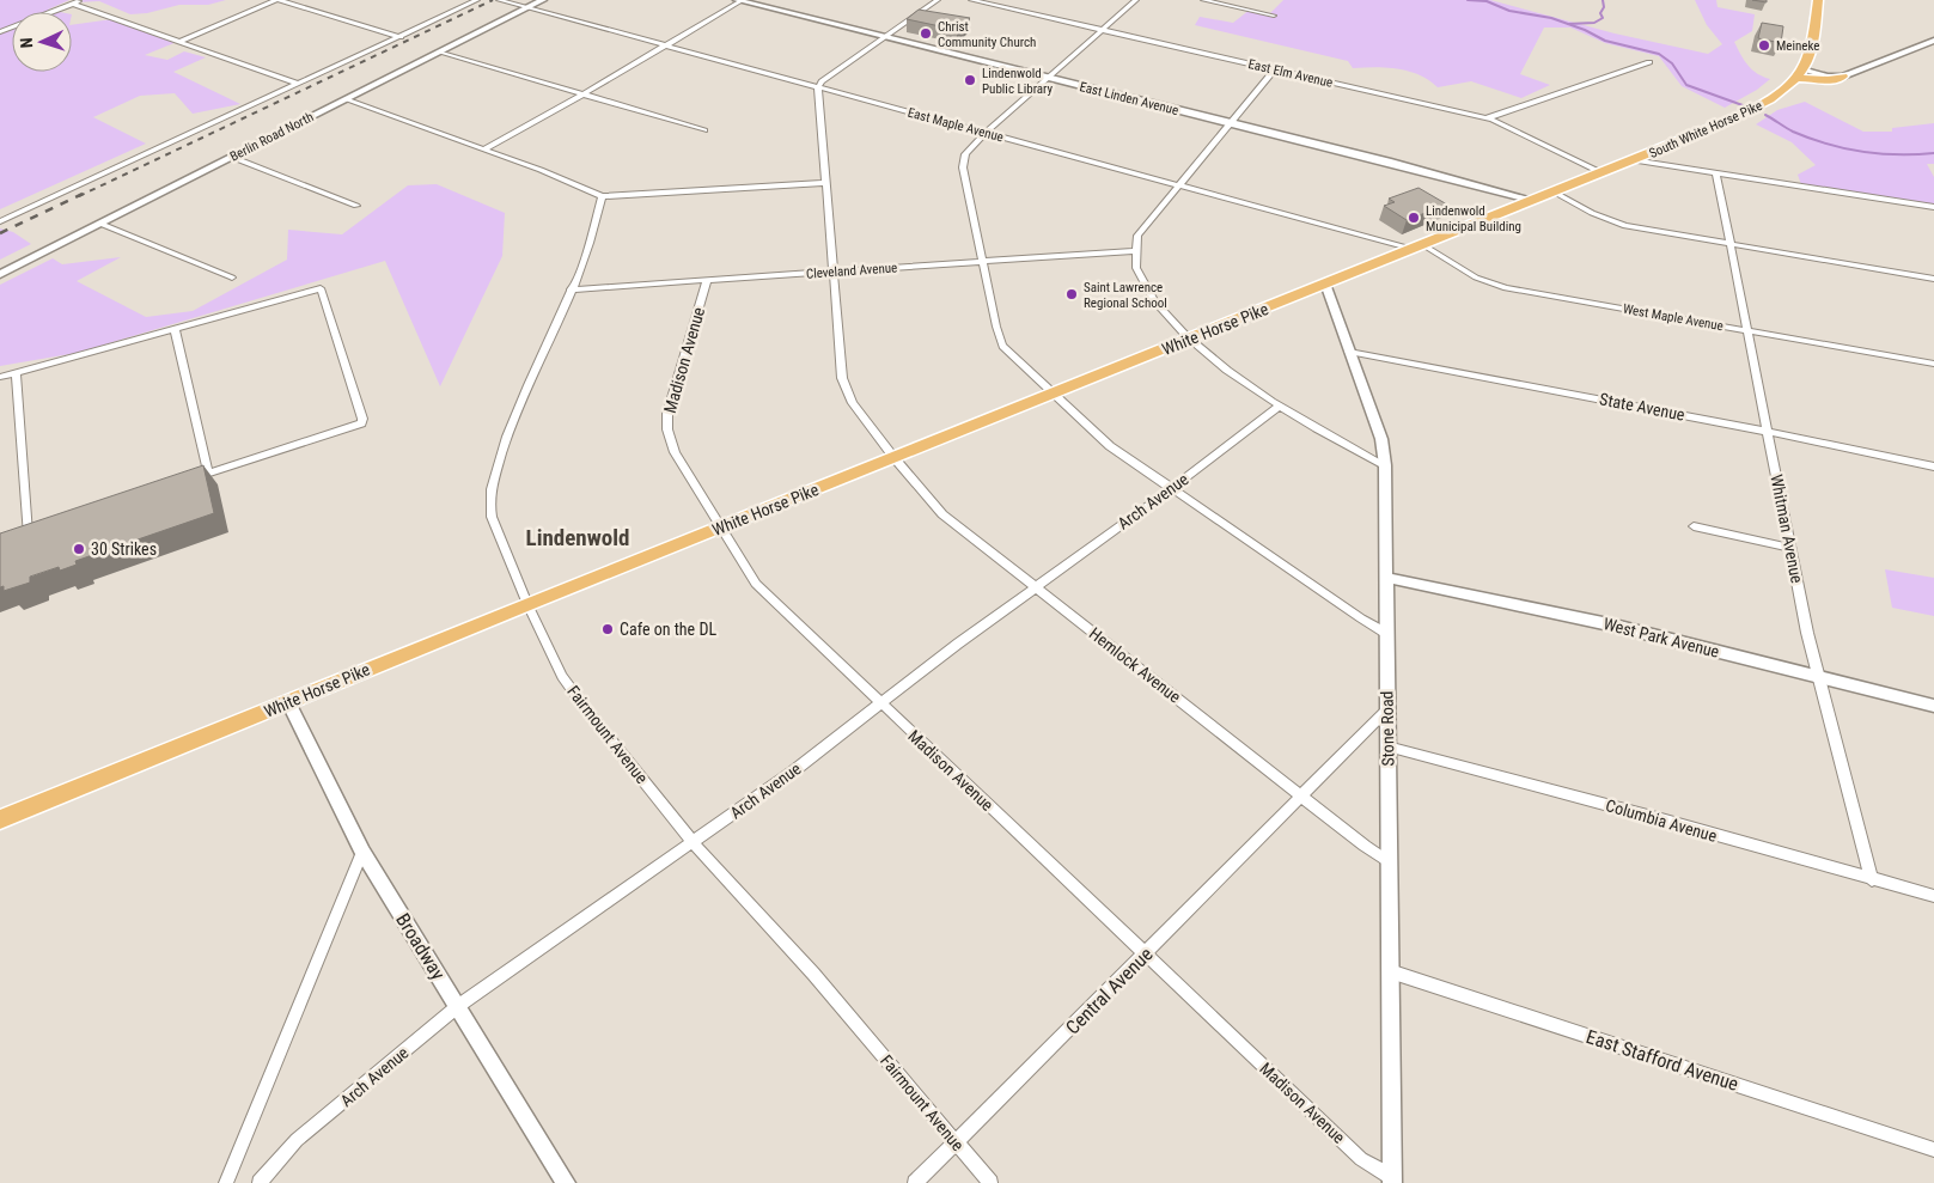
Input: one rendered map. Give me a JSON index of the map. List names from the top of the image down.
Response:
{
  "streets": {
    "highway": ["South White Horse Pike", "White Horse Pike"],
    "street": [
      "East Elm Avenue",
      "East Linden Avenue",
      "East Maple Avenue",
      "Berlin Road North",
      "Cleveland Avenue",
      "West Maple Avenue",
      "Madison Avenue",
      "State Avenue",
      "Arch Avenue",
      "Whitman Avenue",
      "West Park Avenue",
      "Hemlock Avenue",
      "Stone Road",
      "Fairmount Avenue",
      "Columbia Avenue",
      "Broadway",
      "Central Avenue",
      "East Stafford Avenue"
    ]
  },
  "crossings": [
    ["East Elm Avenue", "South White Horse Pike"],
    ["East Linden Avenue", "South White Horse Pike"],
    ["East Linden Avenue", "White Horse Pike"],
    ["East Maple Avenue", "Berlin Road North"],
    ["East Maple Avenue", "West Maple Avenue"],
    ["East Maple Avenue", "White Horse Pike"],
    ["East Maple Avenue", "Hemlock Avenue"],
    ["South White Horse Pike", "White Horse Pike"],
    ["Cleveland Avenue", "Madison Avenue"],
    ["Cleveland Avenue", "Hemlock Avenue"],
    ["Cleveland Avenue", "Fairmount Avenue"],
    ["West Maple Avenue", "White Horse Pike"],
    ["West Maple Avenue", "Whitman Avenue"],
    ["White Horse Pike", "Madison Avenue"],
    ["White Horse Pike", "Hemlock Avenue"],
    ["White Horse Pike", "Stone Road"],
    ["White Horse Pike", "Fairmount Avenue"],
    ["White Horse Pike", "Broadway"],
    ["Madison Avenue", "Arch Avenue"],
    ["Madison Avenue", "Stone Road"],
    ["Madison Avenue", "Central Avenue"],
    ["State Avenue", "Whitman Avenue"],
    ["State Avenue", "Stone Road"],
    ["Arch Avenue", "Hemlock Avenue"],
    ["Arch Avenue", "Fairmount Avenue"],
    ["Arch Avenue", "Broadway"],
    ["Whitman Avenue", "West Park Avenue"],
    ["Whitman Avenue", "Columbia Avenue"],
    ["West Park Avenue", "Stone Road"],
    ["Hemlock Avenue", "Stone Road"],
    ["Hemlock Avenue", "Central Avenue"],
    ["Stone Road", "Columbia Avenue"],
    ["Stone Road", "Central Avenue"],
    ["Stone Road", "East Stafford Avenue"],
    ["Fairmount Avenue", "Central Avenue"]
  ],
  "districts": ["Lindenwold"],
  "places": [
    "Christ Community Church",
    "Meineke",
    "Lindenwold Public Library",
    "Lindenwold Municipal Building",
    "Saint Lawrence Regional School",
    "30 Strikes",
    "Cafe on the DL"
  ],
  "north": "left"
}
